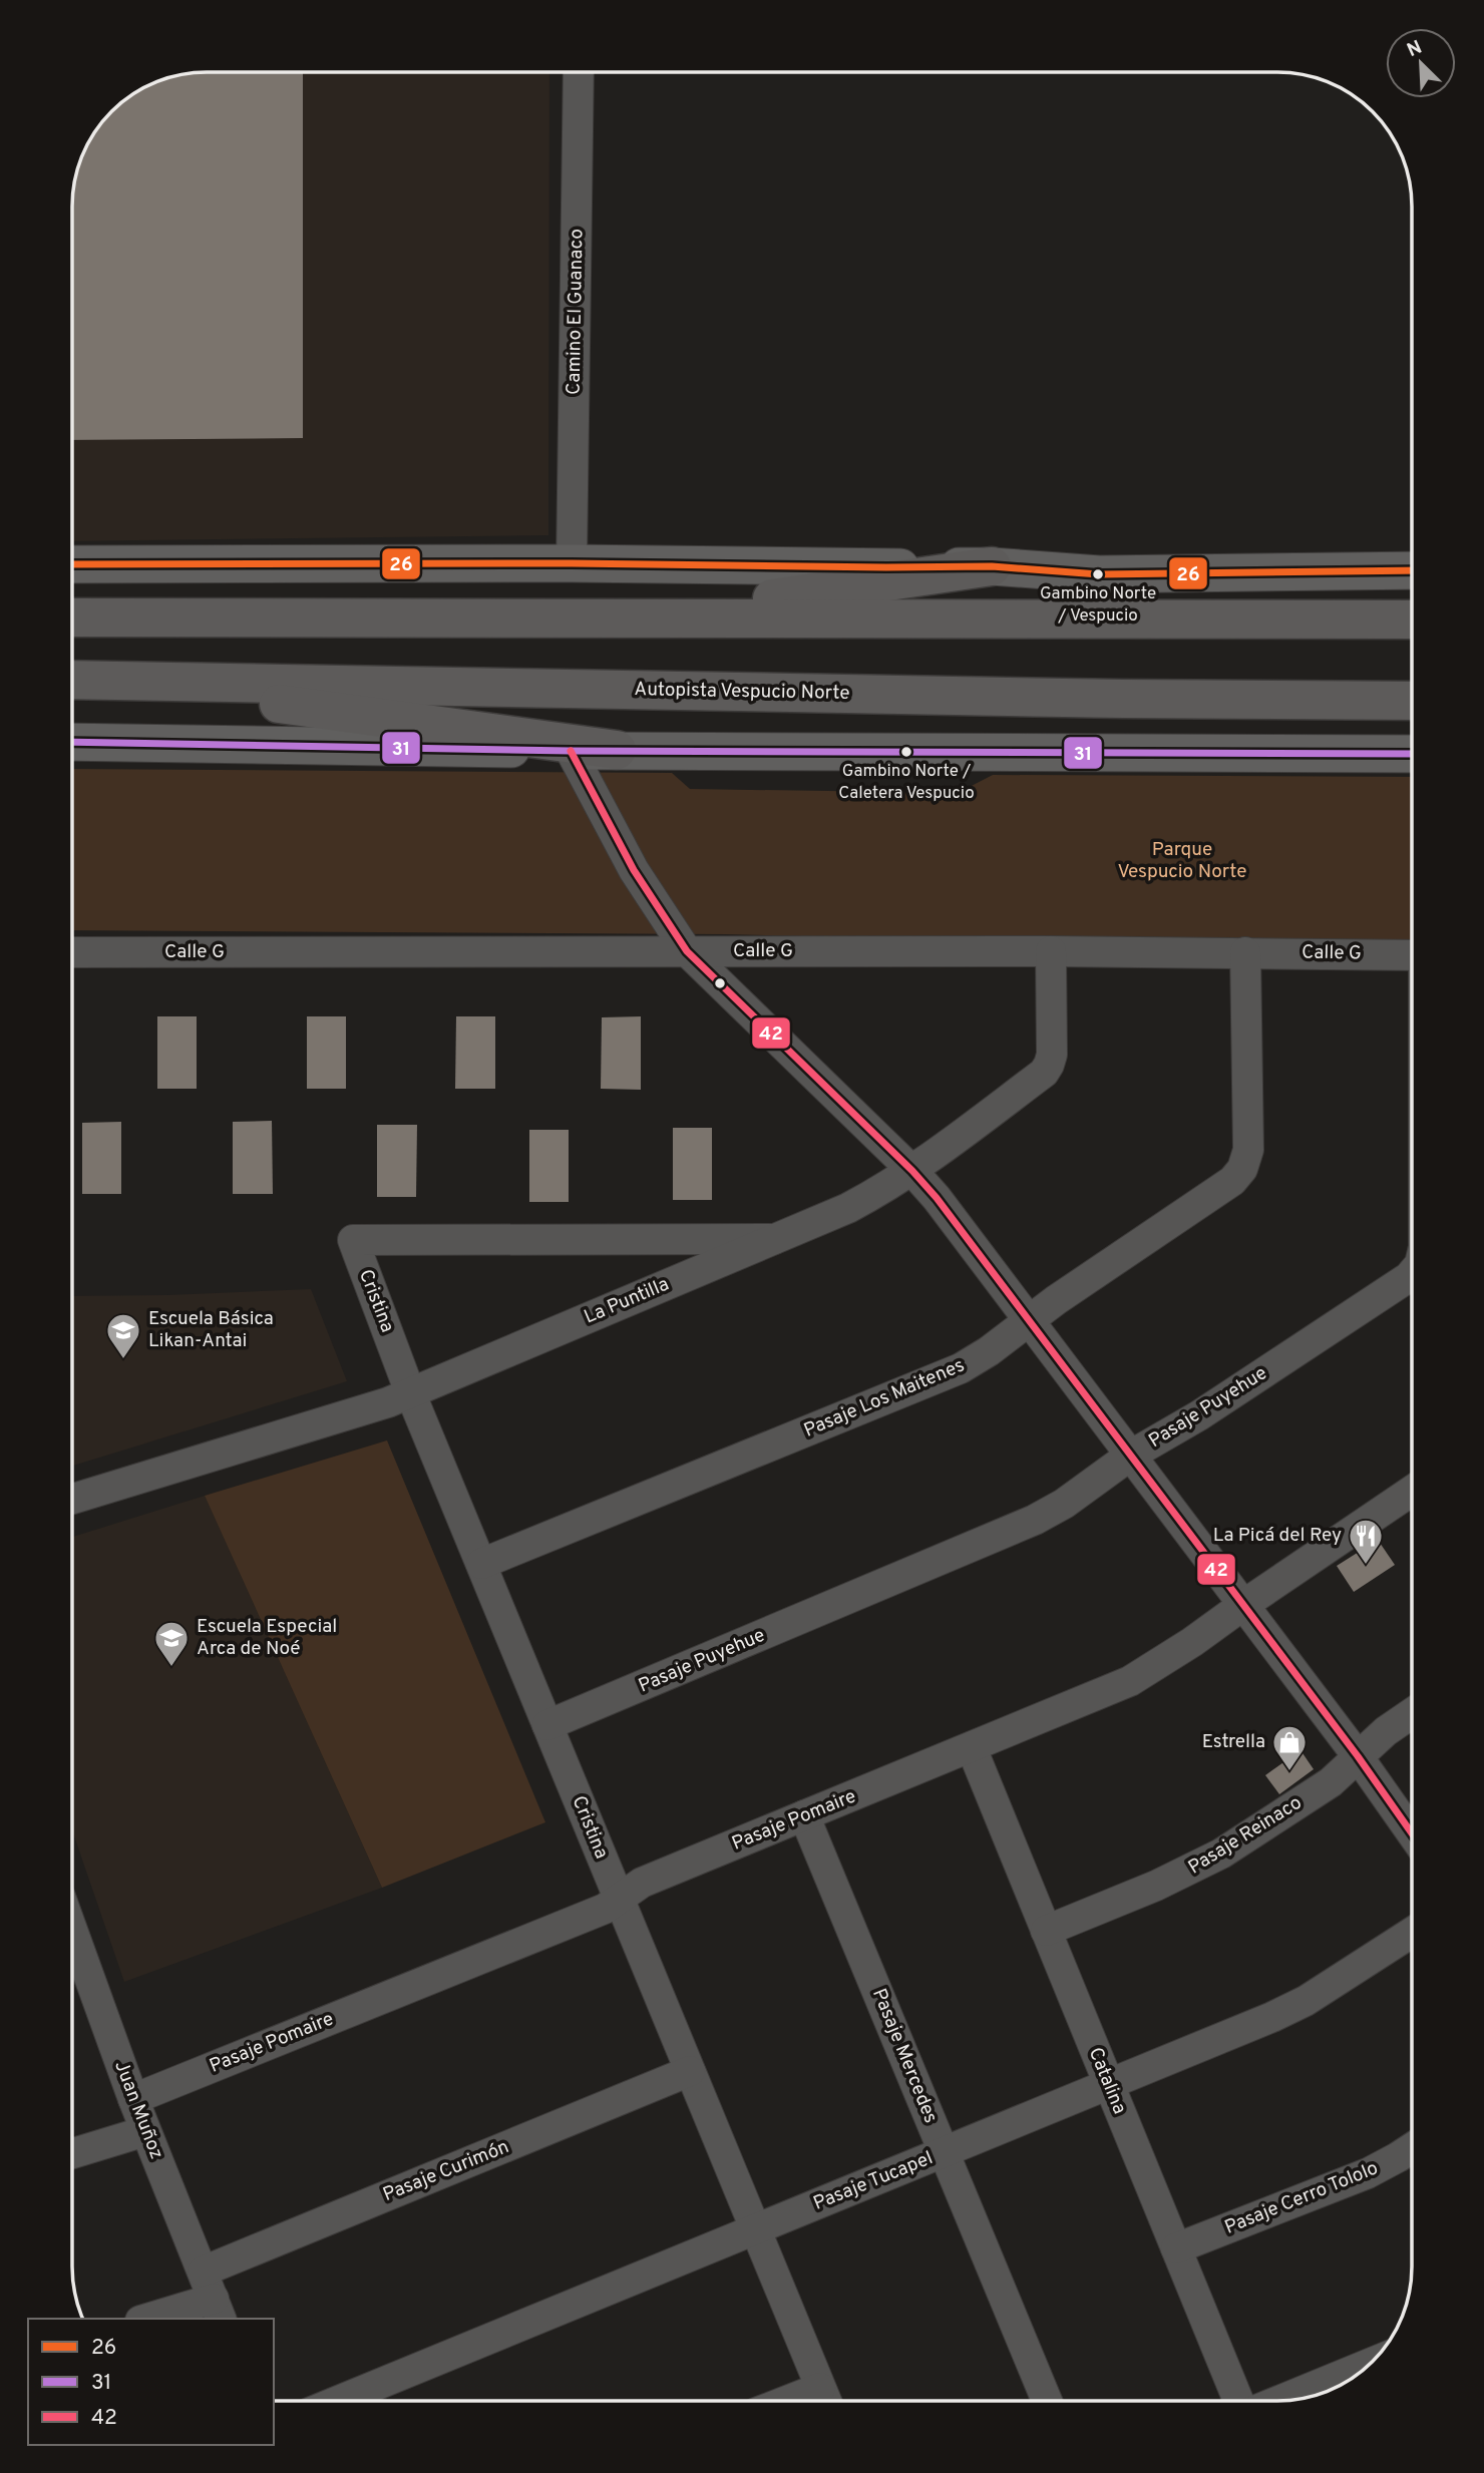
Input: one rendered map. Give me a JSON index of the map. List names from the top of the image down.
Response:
{
  "streets": {
    "highway": ["Autopista Vespucio Norte"],
    "street": [
      "Camino El Guanaco",
      "Calle G",
      "Cristina",
      "La Puntilla",
      "Pasaje Los Maitenes",
      "Pasaje Puyehue",
      "Pasaje Pomaire",
      "Pasaje Reinaco",
      "Pasaje Mercedes",
      "Catalina",
      "Juan Muñoz",
      "Pasaje Curimón",
      "Pasaje Tucapel",
      "Pasaje Cerro Tololo"
    ]
  },
  "crossings": [
    ["Calle G", "La Puntilla"],
    ["Calle G", "Pasaje Los Maitenes"],
    ["Cristina", "La Puntilla"],
    ["Cristina", "Pasaje Los Maitenes"],
    ["Cristina", "Pasaje Puyehue"],
    ["Cristina", "Pasaje Pomaire"],
    ["Cristina", "Pasaje Curimón"],
    ["Cristina", "Pasaje Tucapel"],
    ["Pasaje Pomaire", "Pasaje Mercedes"],
    ["Pasaje Pomaire", "Catalina"],
    ["Pasaje Pomaire", "Juan Muñoz"],
    ["Pasaje Reinaco", "Catalina"],
    ["Pasaje Mercedes", "Pasaje Tucapel"],
    ["Catalina", "Pasaje Tucapel"],
    ["Catalina", "Pasaje Cerro Tololo"],
    ["Juan Muñoz", "Pasaje Curimón"]
  ],
  "parks": ["Parque Vespucio Norte"],
  "places": {
    "other": ["Gambino Norte / Vespucio", "Gambino Norte / Caletera Vespucio"],
    "school or university": ["Escuela Básica Likan-Antai", "Escuela Especial Arca de Noé"],
    "restaurant": ["La Picá del Rey"],
    "shop": ["Estrella"]
  },
  "lines": ["transit line 26", "transit line 31", "transit line 42"],
  "legend": ["26", "31", "42"],
  "north": "top left"
}
